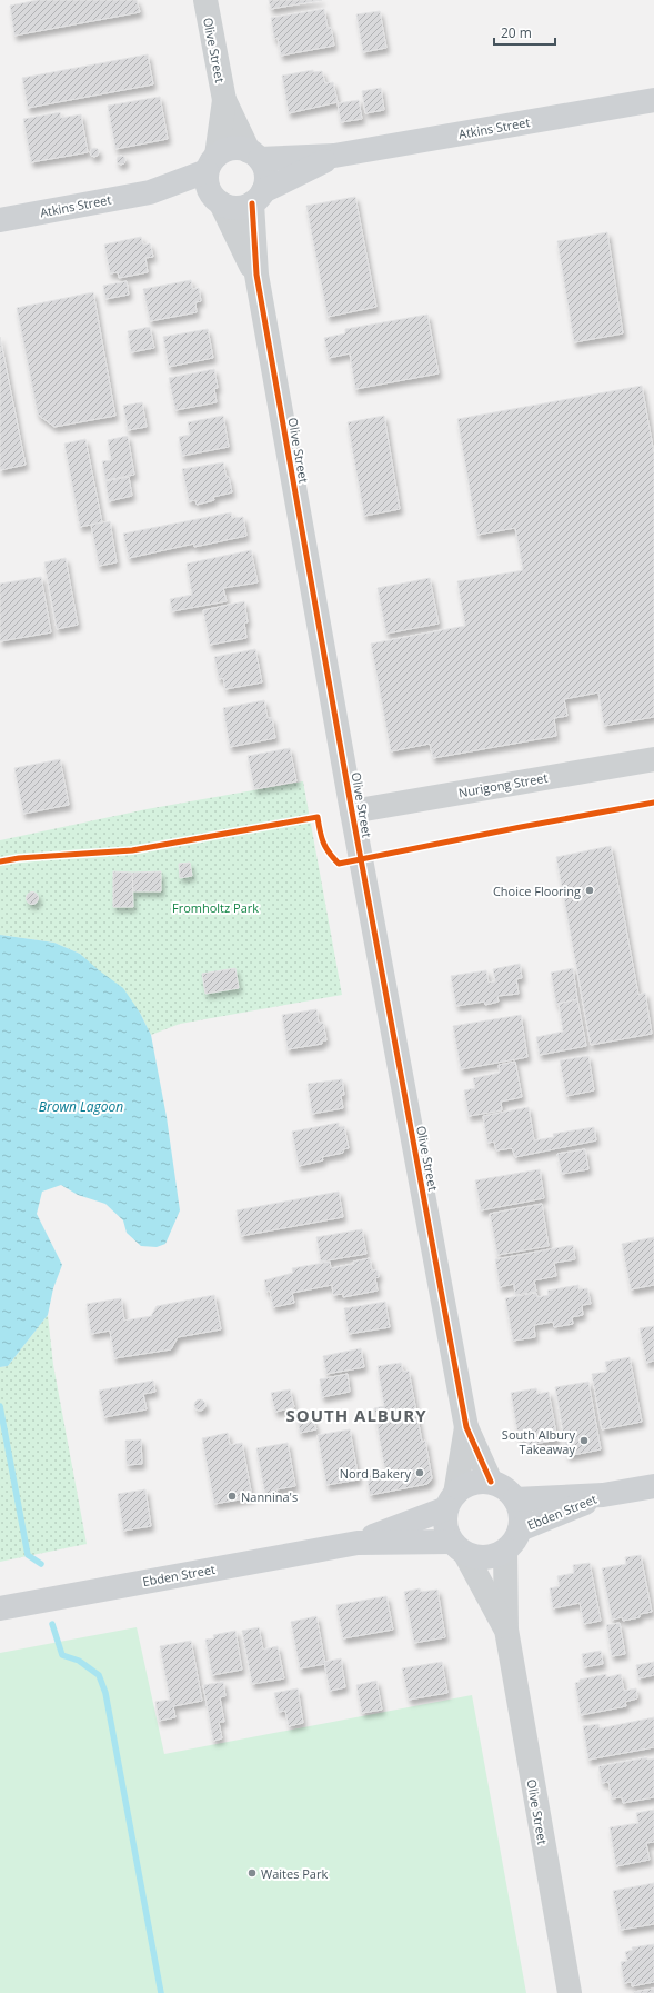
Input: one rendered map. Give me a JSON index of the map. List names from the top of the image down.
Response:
{
  "streets": {
    "street": [
      "Olive Street",
      "Atkins Street",
      "Nurigong Street",
      "Ebden Street"
    ]
  },
  "crossings": [
    ["Olive Street", "Atkins Street"],
    ["Olive Street", "Nurigong Street"],
    ["Olive Street", "Ebden Street"]
  ],
  "districts": ["SOUTH ALBURY"],
  "water": ["Brown Lagoon"],
  "parks": ["Fromholtz Park"],
  "places": [
    "Choice Flooring",
    "South Albury Takeaway",
    "Nord Bakery",
    "Nannina's",
    "Waites Park"
  ],
  "scale_bar": "20 m"
}
